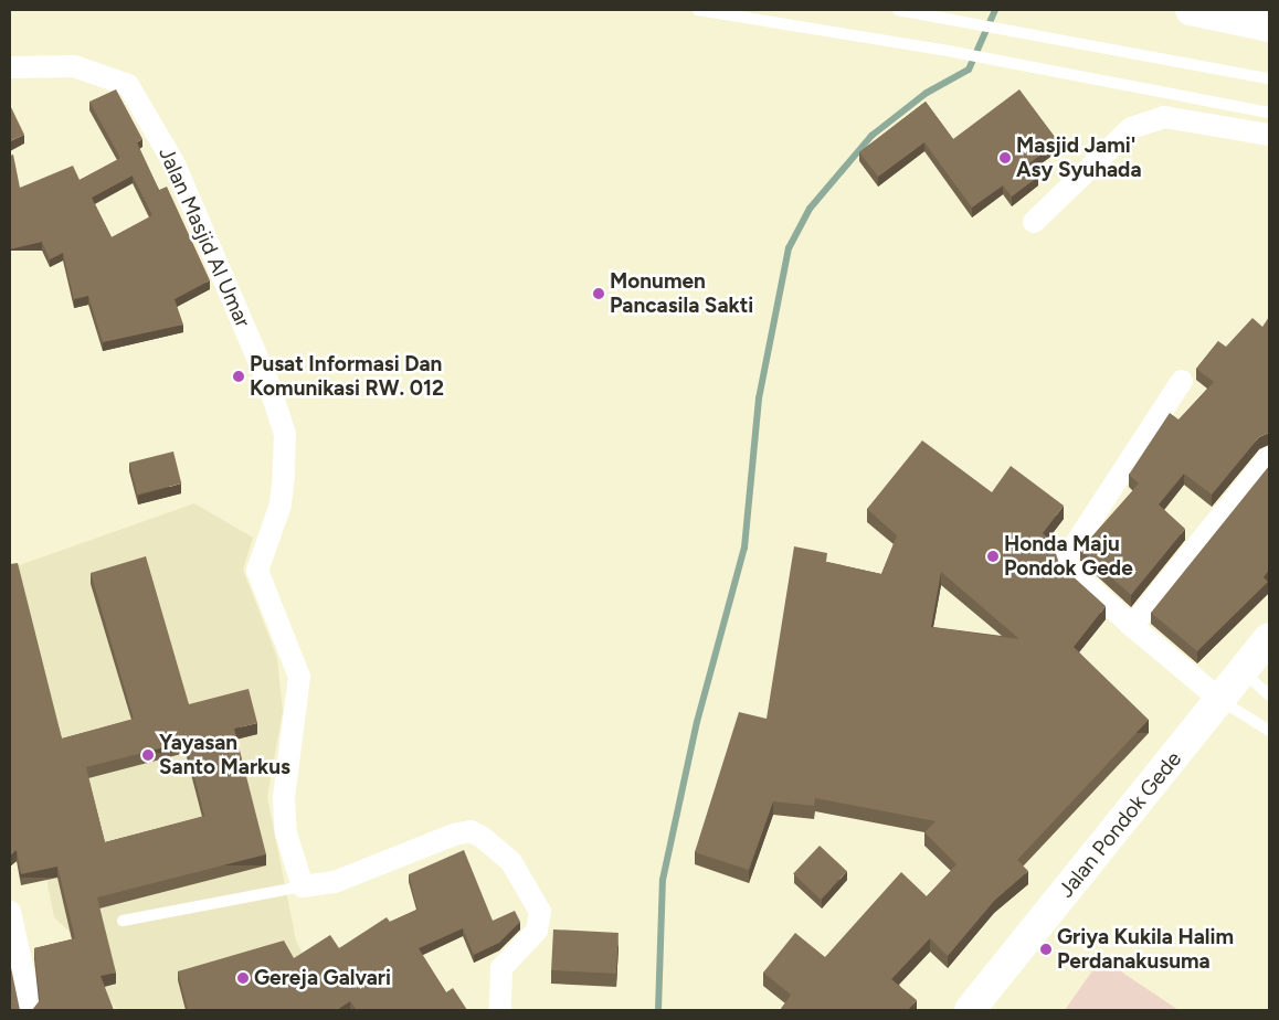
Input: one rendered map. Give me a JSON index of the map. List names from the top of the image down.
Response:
{
  "streets": {
    "main road": ["Jalan Pondok Gede"],
    "street": ["Jalan Masjid Al Umar"]
  },
  "places": [
    "Masjid Jami' Asy Syuhada",
    "Monumen Pancasila Sakti",
    "Pusat Informasi Dan Komunikasi RW. 012",
    "Honda Maju Pondok Gede",
    "Yayasan Santo Markus",
    "Griya Kukila Halim Perdanakusuma",
    "Gereja Galvari"
  ]
}
